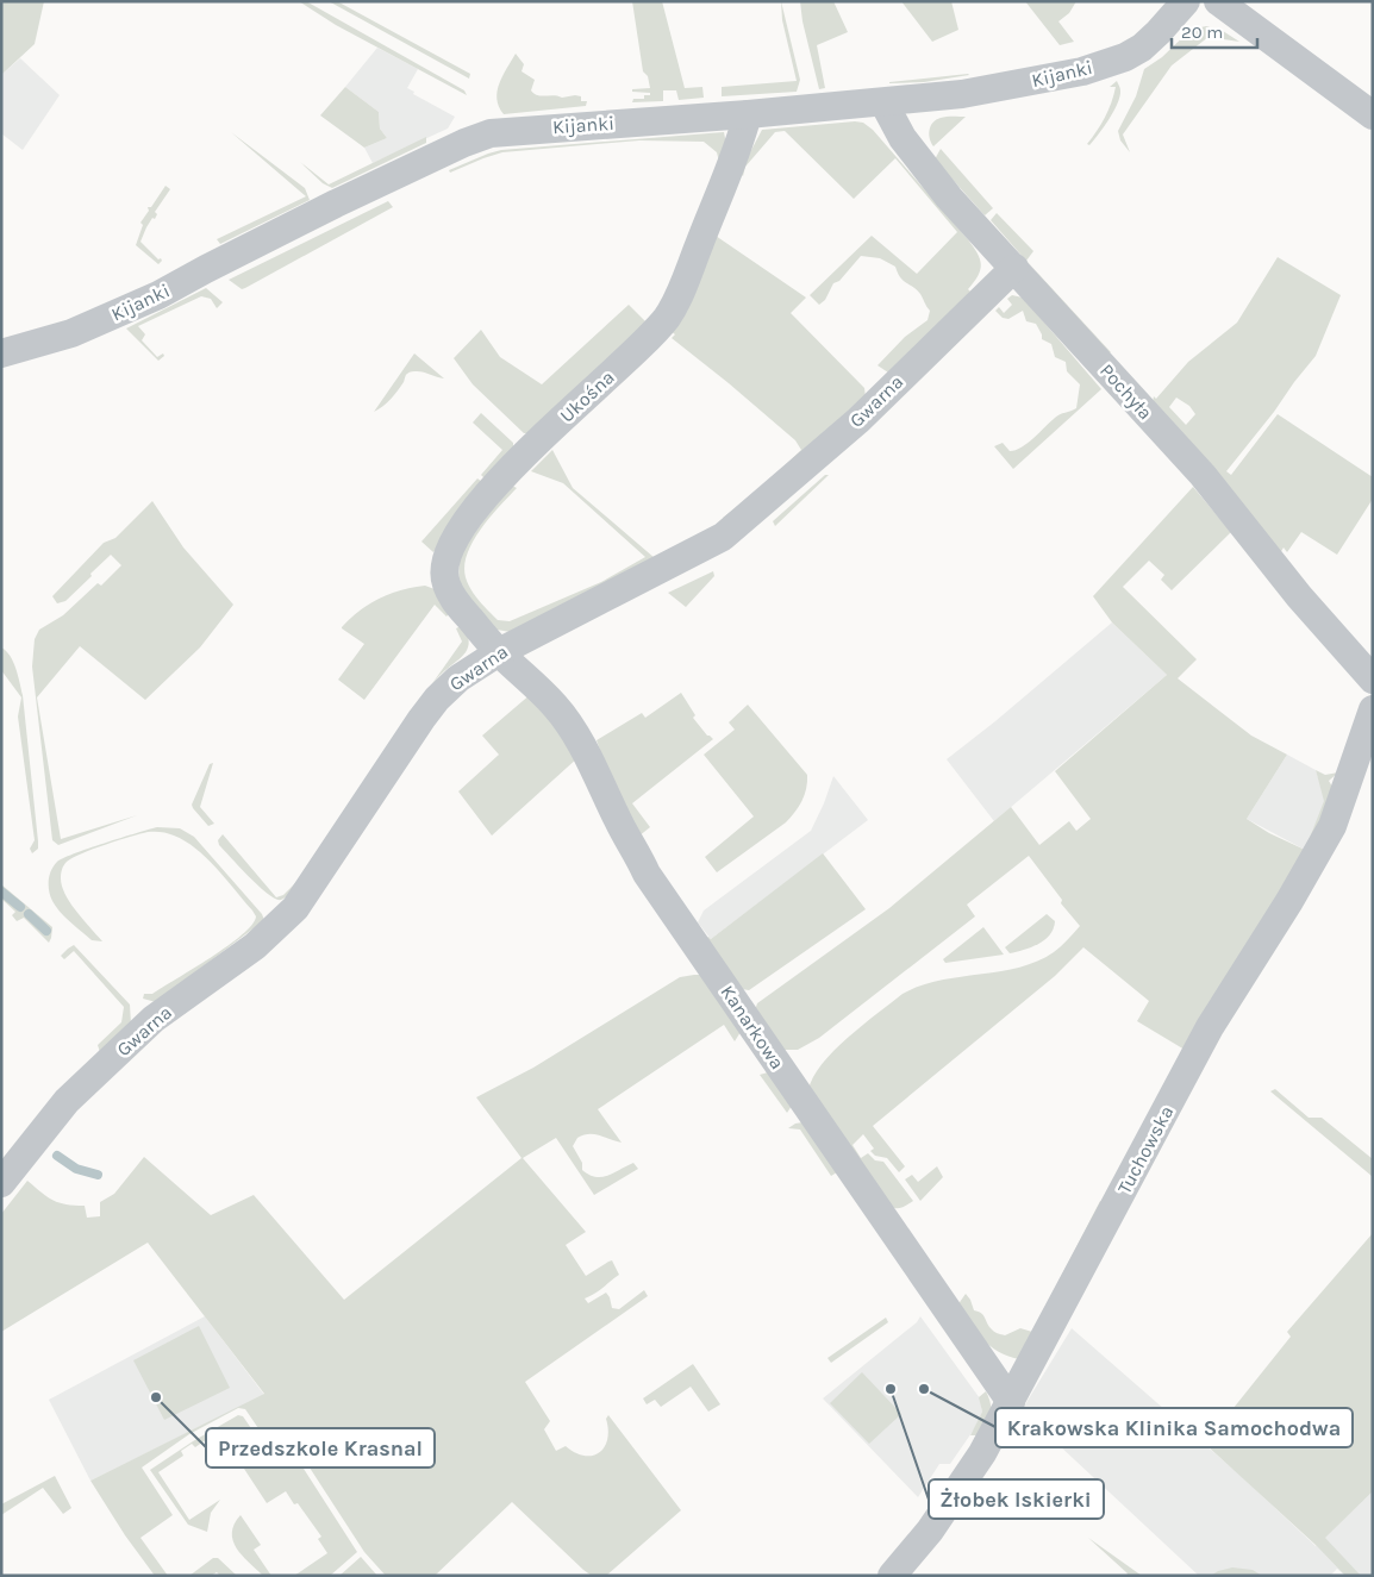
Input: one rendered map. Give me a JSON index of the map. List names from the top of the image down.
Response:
{
  "streets": {
    "street": [
      "Kijanki",
      "Pochyła",
      "Ukośna",
      "Gwarna",
      "Kanarkowa",
      "Tuchowska"
    ]
  },
  "crossings": [
    ["Kijanki", "Pochyła"],
    ["Kijanki", "Ukośna"],
    ["Pochyła", "Gwarna"],
    ["Ukośna", "Gwarna"],
    ["Ukośna", "Kanarkowa"],
    ["Gwarna", "Kanarkowa"],
    ["Kanarkowa", "Tuchowska"]
  ],
  "places": ["Żłobek Iskierki", "Krakowska Klinika Samochodwa", "Przedszkole Krasnal"],
  "scale_bar": "20 m"
}
